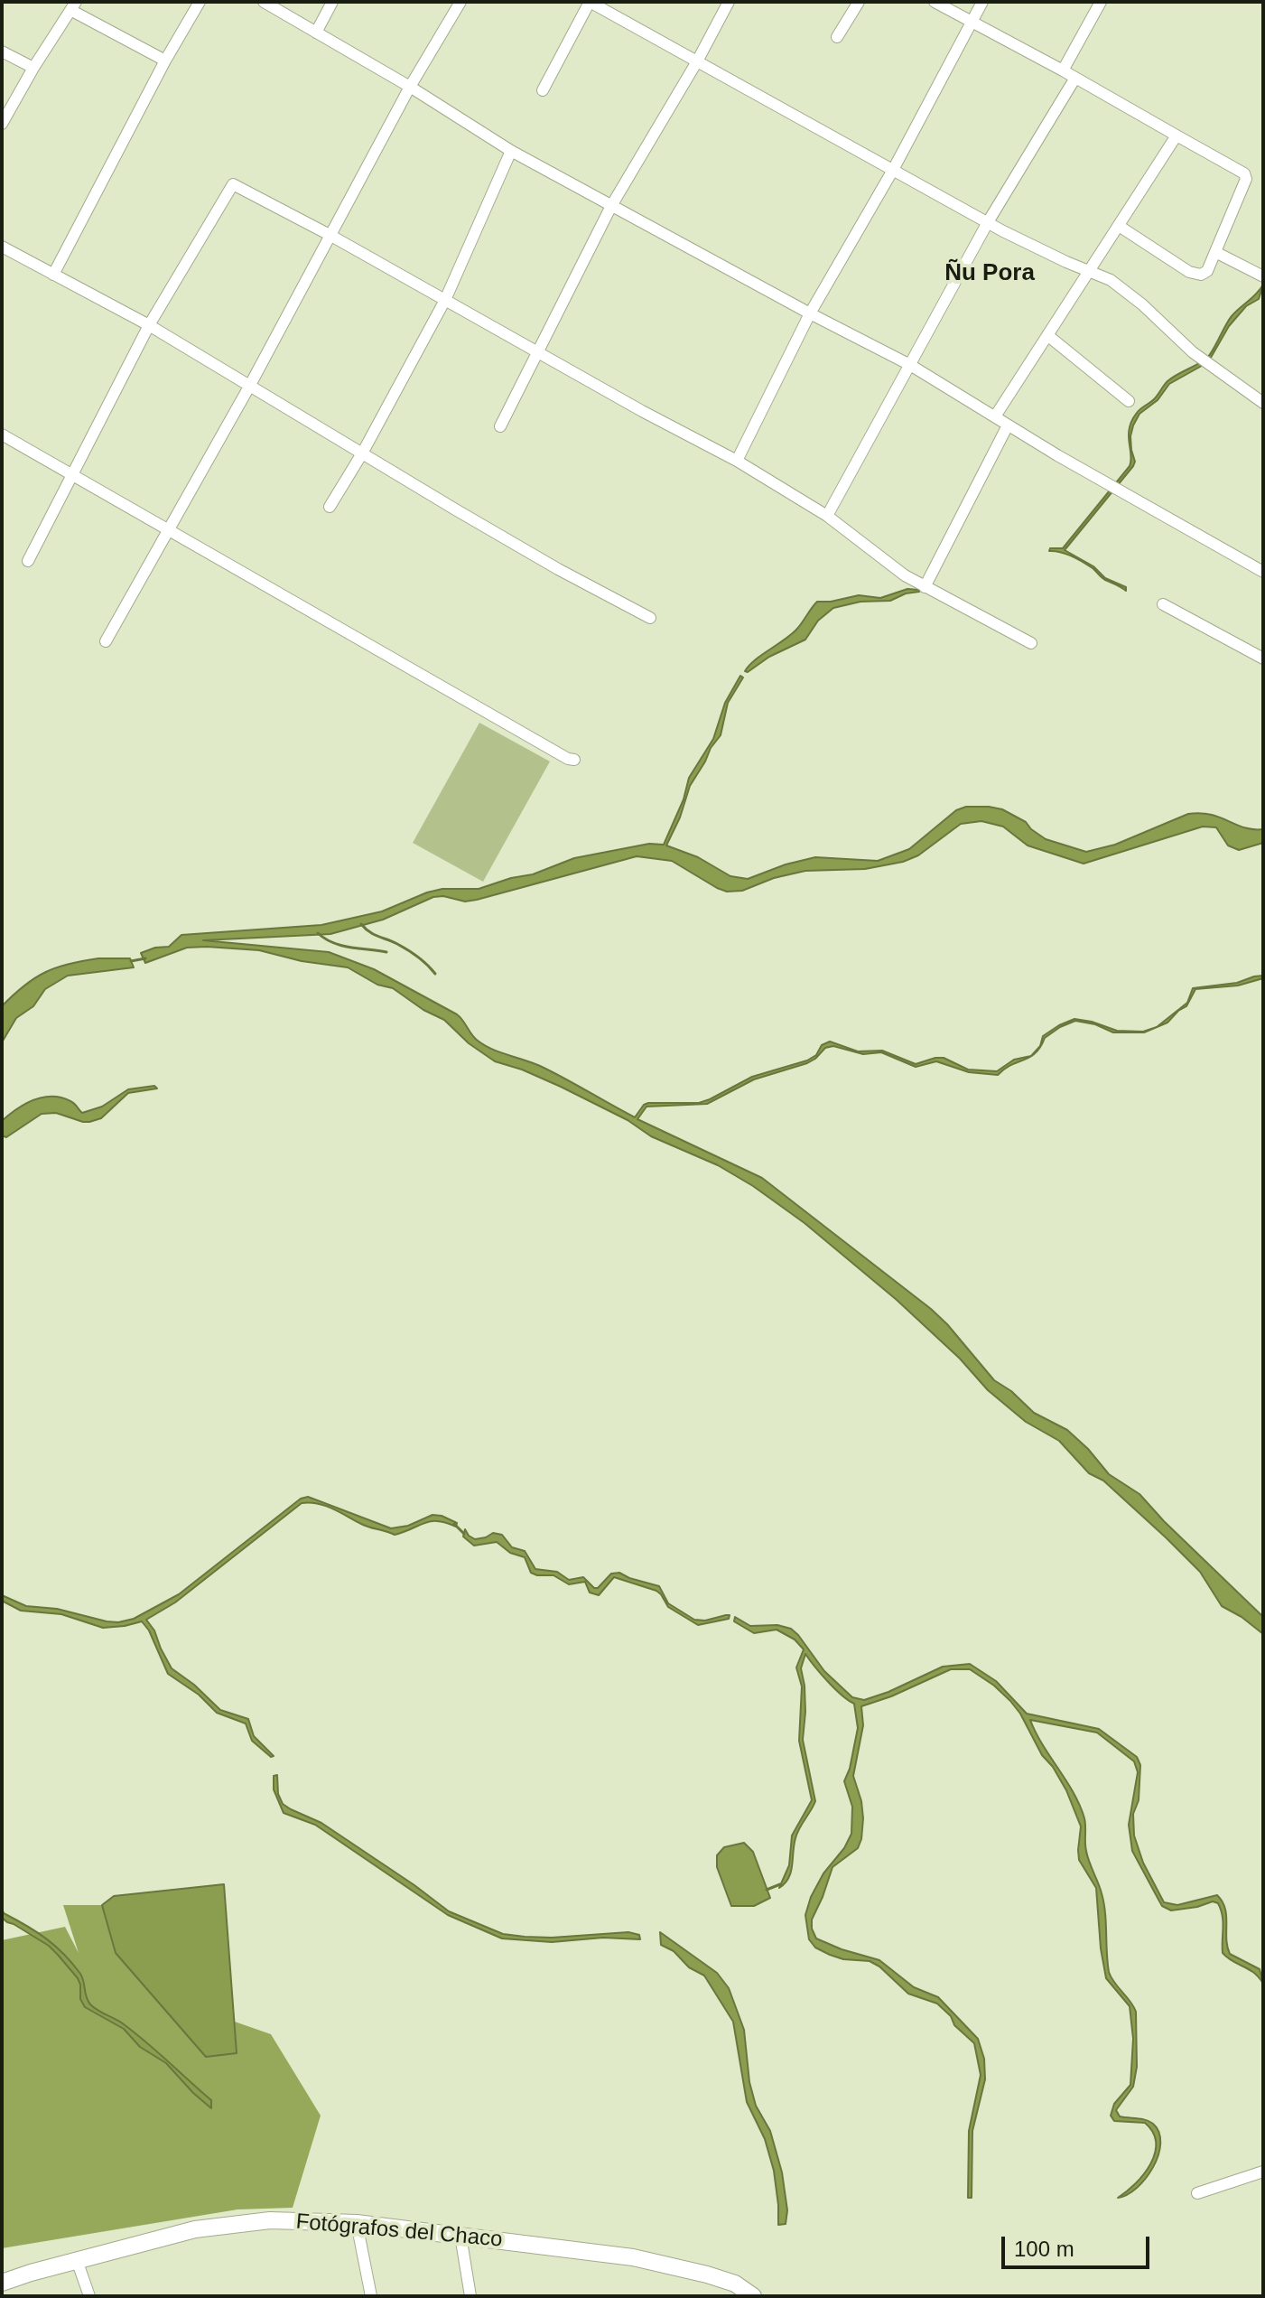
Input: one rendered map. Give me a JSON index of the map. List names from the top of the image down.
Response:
{
  "streets": {
    "street": ["Fotógrafos del Chaco"]
  },
  "districts": ["Ñu Pora"],
  "scale_bar": "100 m"
}
